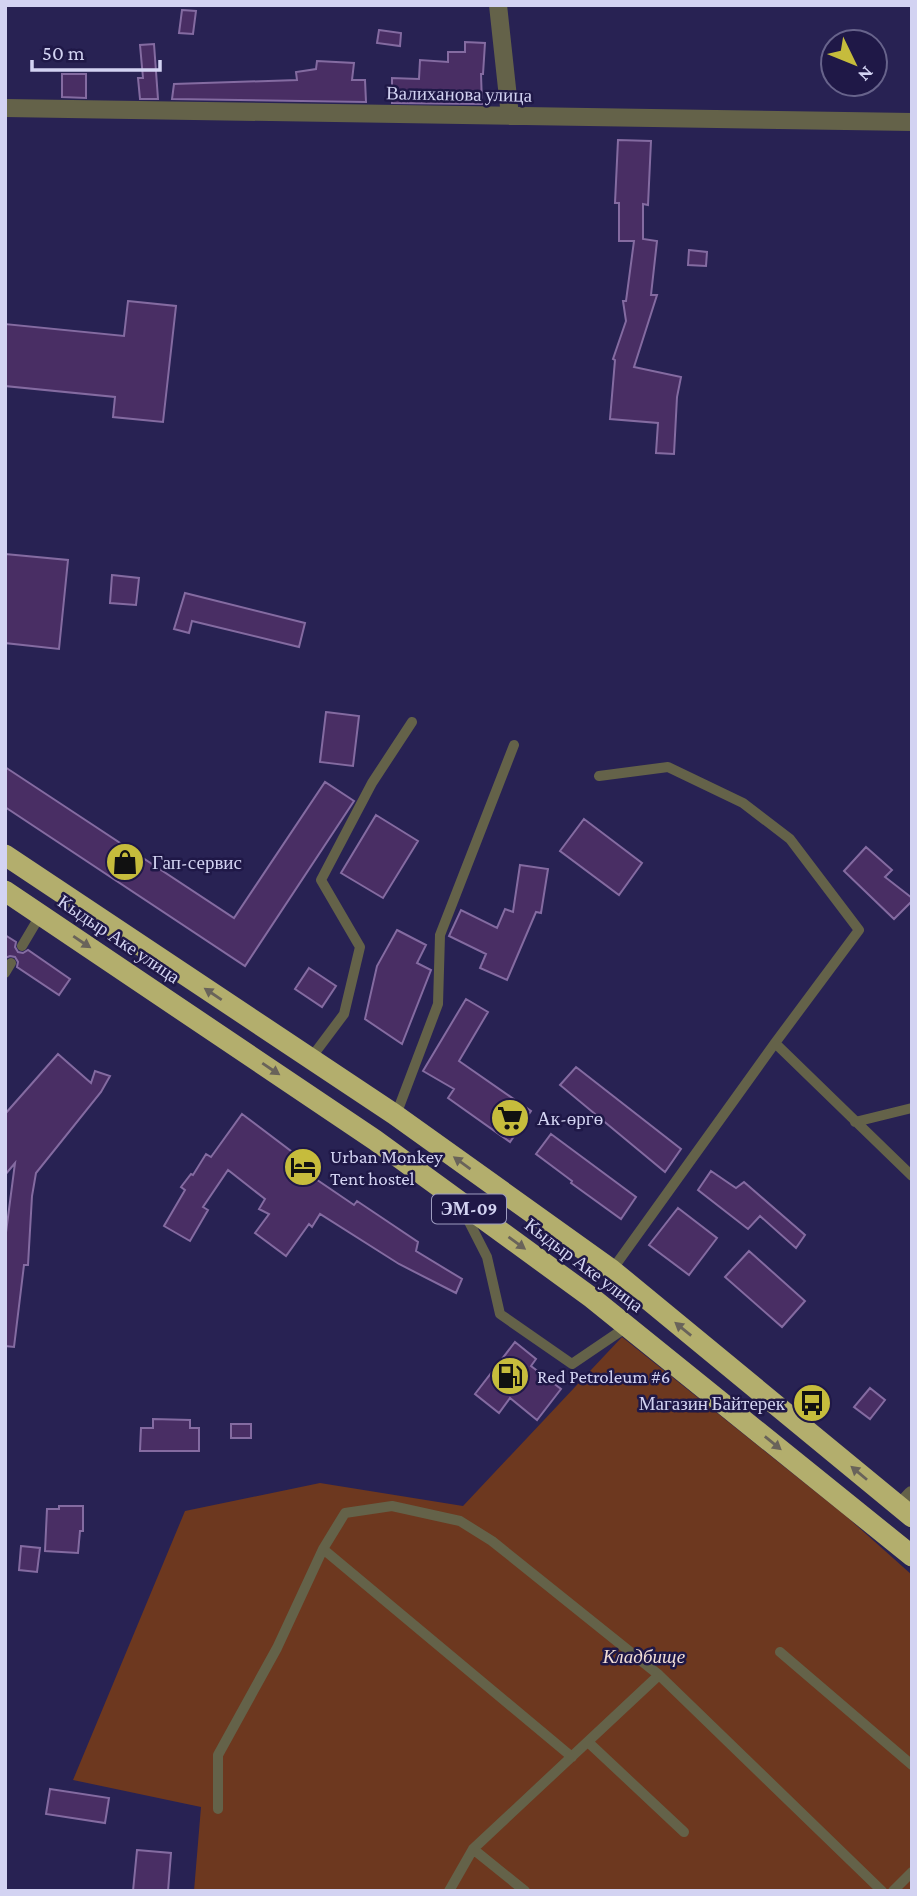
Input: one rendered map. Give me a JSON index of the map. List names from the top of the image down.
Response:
{
  "streets": {
    "highway": ["Кыдыр Аке улица", "ЭМ-09"],
    "street": ["Валиханова улица"]
  },
  "parks": ["Кладбище"],
  "places": {
    "shop": ["Гап-сервис"],
    "supermarket": ["Ак-өргө"],
    "hotel": ["Urban Monkey Tent hostel"],
    "fuel station": ["Red Petroleum #6"],
    "bus stop": ["Магазин Байтерек"]
  },
  "scale_bar": "50 m",
  "north": "bottom right"
}
